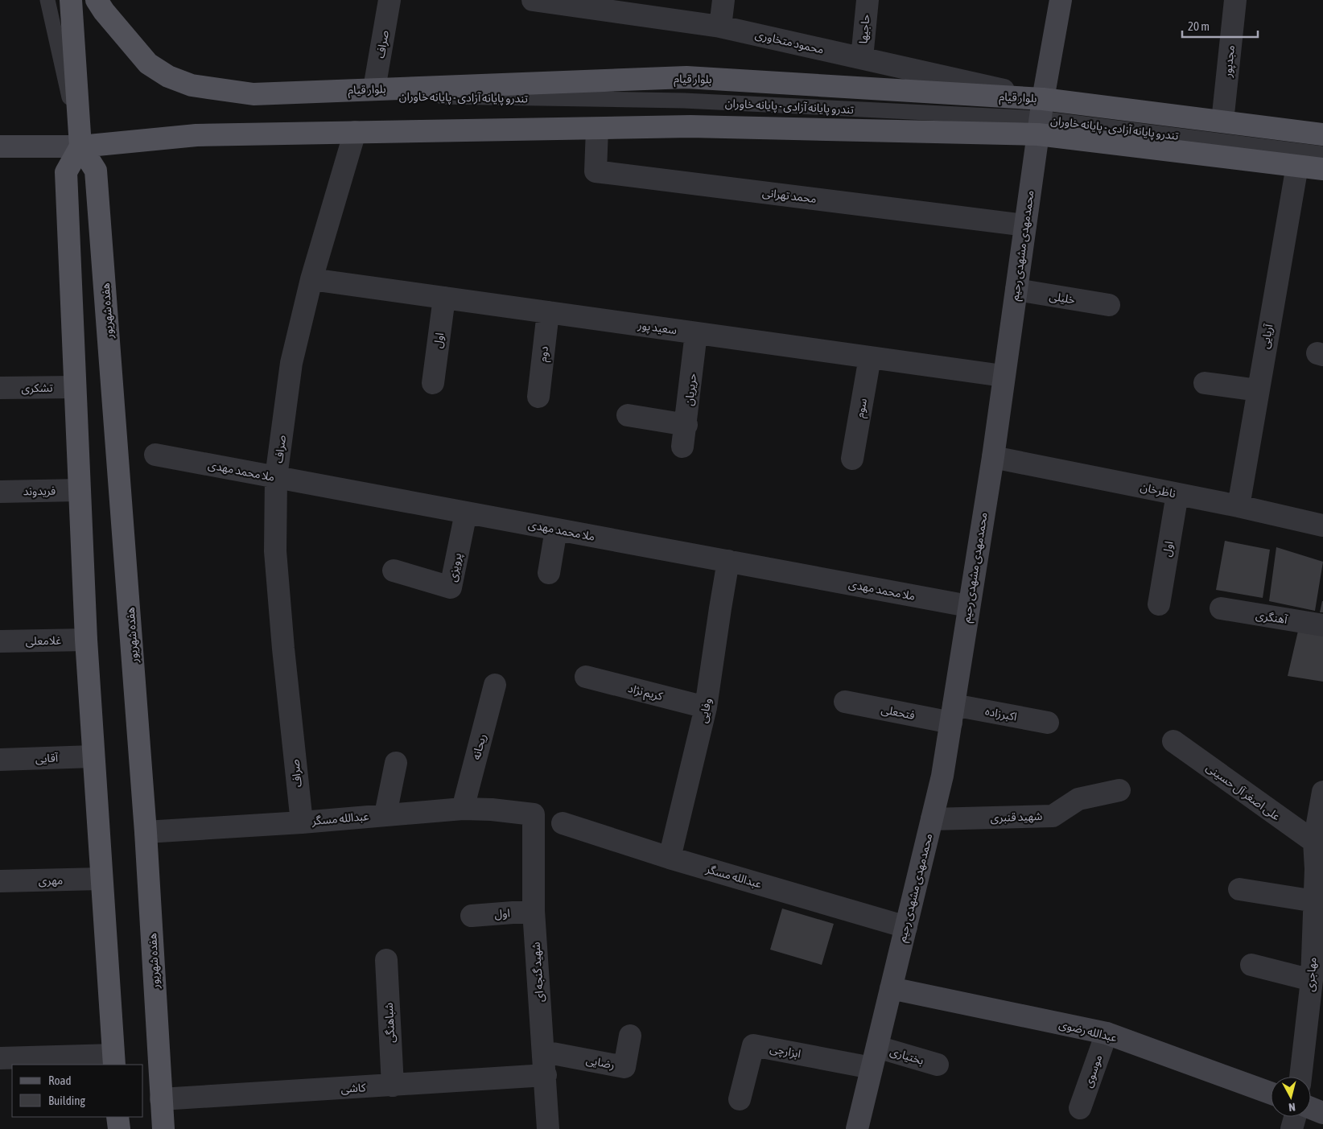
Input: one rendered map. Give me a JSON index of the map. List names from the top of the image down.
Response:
{
  "streets": {
    "main road": [
      "بلوار قیام",
      "محمدمهدی مشهدی رحیم",
      "هفده شهریور",
      "عبدالله رضوی"
    ],
    "street": [
      "حاجیها",
      "محمود متخاوری",
      "صراف",
      "مجدپور",
      "محمد تهرانی",
      "خلیلی",
      "سعید پور",
      "آریایی",
      "اول",
      "دوم",
      "تشکری",
      "حریریان",
      "سوم",
      "ملا محمد مهدی",
      "ناظرخان",
      "فریدوند",
      "پرویزی",
      "آهنگری",
      "غلامعلی",
      "کریم نژاد",
      "وفایی",
      "فتحعلی",
      "اکبرزاده",
      "ریحانه",
      "آقایی",
      "علی اصغر آل حسینی",
      "شهید قنبری",
      "عبدالله مسگر",
      "مهری",
      "شهید گنجه ای",
      "مهاجری",
      "شباهنگی",
      "ابزارچی",
      "بختیاری",
      "رضایی",
      "موسوی",
      "کاشی"
    ],
    "lane": ["تندرو پایانه آزادی - پایانه خاوران"]
  },
  "crossings": [
    ["حاجیها", "محمود متخاوری"],
    ["محمود متخاوری", "بلوار قیام"],
    ["محمود متخاوری", "تندرو پایانه آزادی - پایانه خاوران"],
    ["محمود متخاوری", "محمدمهدی مشهدی رحیم"],
    ["صراف", "بلوار قیام"],
    ["صراف", "سعید پور"],
    ["صراف", "ملا محمد مهدی"],
    ["صراف", "عبدالله مسگر"],
    ["مجدپور", "بلوار قیام"],
    ["بلوار قیام", "تندرو پایانه آزادی - پایانه خاوران"],
    ["بلوار قیام", "محمد تهرانی"],
    ["بلوار قیام", "محمدمهدی مشهدی رحیم"],
    ["بلوار قیام", "هفده شهریور"],
    ["بلوار قیام", "آریایی"],
    ["تندرو پایانه آزادی - پایانه خاوران", "محمدمهدی مشهدی رحیم"],
    ["محمد تهرانی", "محمدمهدی مشهدی رحیم"],
    ["محمدمهدی مشهدی رحیم", "خلیلی"],
    ["محمدمهدی مشهدی رحیم", "سعید پور"],
    ["محمدمهدی مشهدی رحیم", "ملا محمد مهدی"],
    ["محمدمهدی مشهدی رحیم", "ناظرخان"],
    ["محمدمهدی مشهدی رحیم", "فتحعلی"],
    ["محمدمهدی مشهدی رحیم", "اکبرزاده"],
    ["محمدمهدی مشهدی رحیم", "شهید قنبری"],
    ["محمدمهدی مشهدی رحیم", "عبدالله مسگر"],
    ["محمدمهدی مشهدی رحیم", "عبدالله رضوی"],
    ["محمدمهدی مشهدی رحیم", "ابزارچی"],
    ["محمدمهدی مشهدی رحیم", "بختیاری"],
    ["هفده شهریور", "عبدالله مسگر"],
    ["هفده شهریور", "کاشی"],
    ["سعید پور", "اول"],
    ["سعید پور", "دوم"],
    ["سعید پور", "حریریان"],
    ["سعید پور", "سوم"],
    ["آریایی", "ناظرخان"],
    ["اول", "ناظرخان"],
    ["اول", "شهید گنجه ای"],
    ["ملا محمد مهدی", "پرویزی"],
    ["ملا محمد مهدی", "وفایی"],
    ["کریم نژاد", "وفایی"],
    ["وفایی", "عبدالله مسگر"],
    ["فتحعلی", "اکبرزاده"],
    ["ریحانه", "عبدالله مسگر"],
    ["علی اصغر آل حسینی", "مهاجری"],
    ["عبدالله مسگر", "شهید گنجه ای"],
    ["شهید گنجه ای", "رضایی"],
    ["شهید گنجه ای", "کاشی"],
    ["شباهنگی", "کاشی"],
    ["عبدالله رضوی", "موسوی"]
  ],
  "legend": ["Road", "Building"],
  "scale_bar": "20 m",
  "north": "bottom"
}
